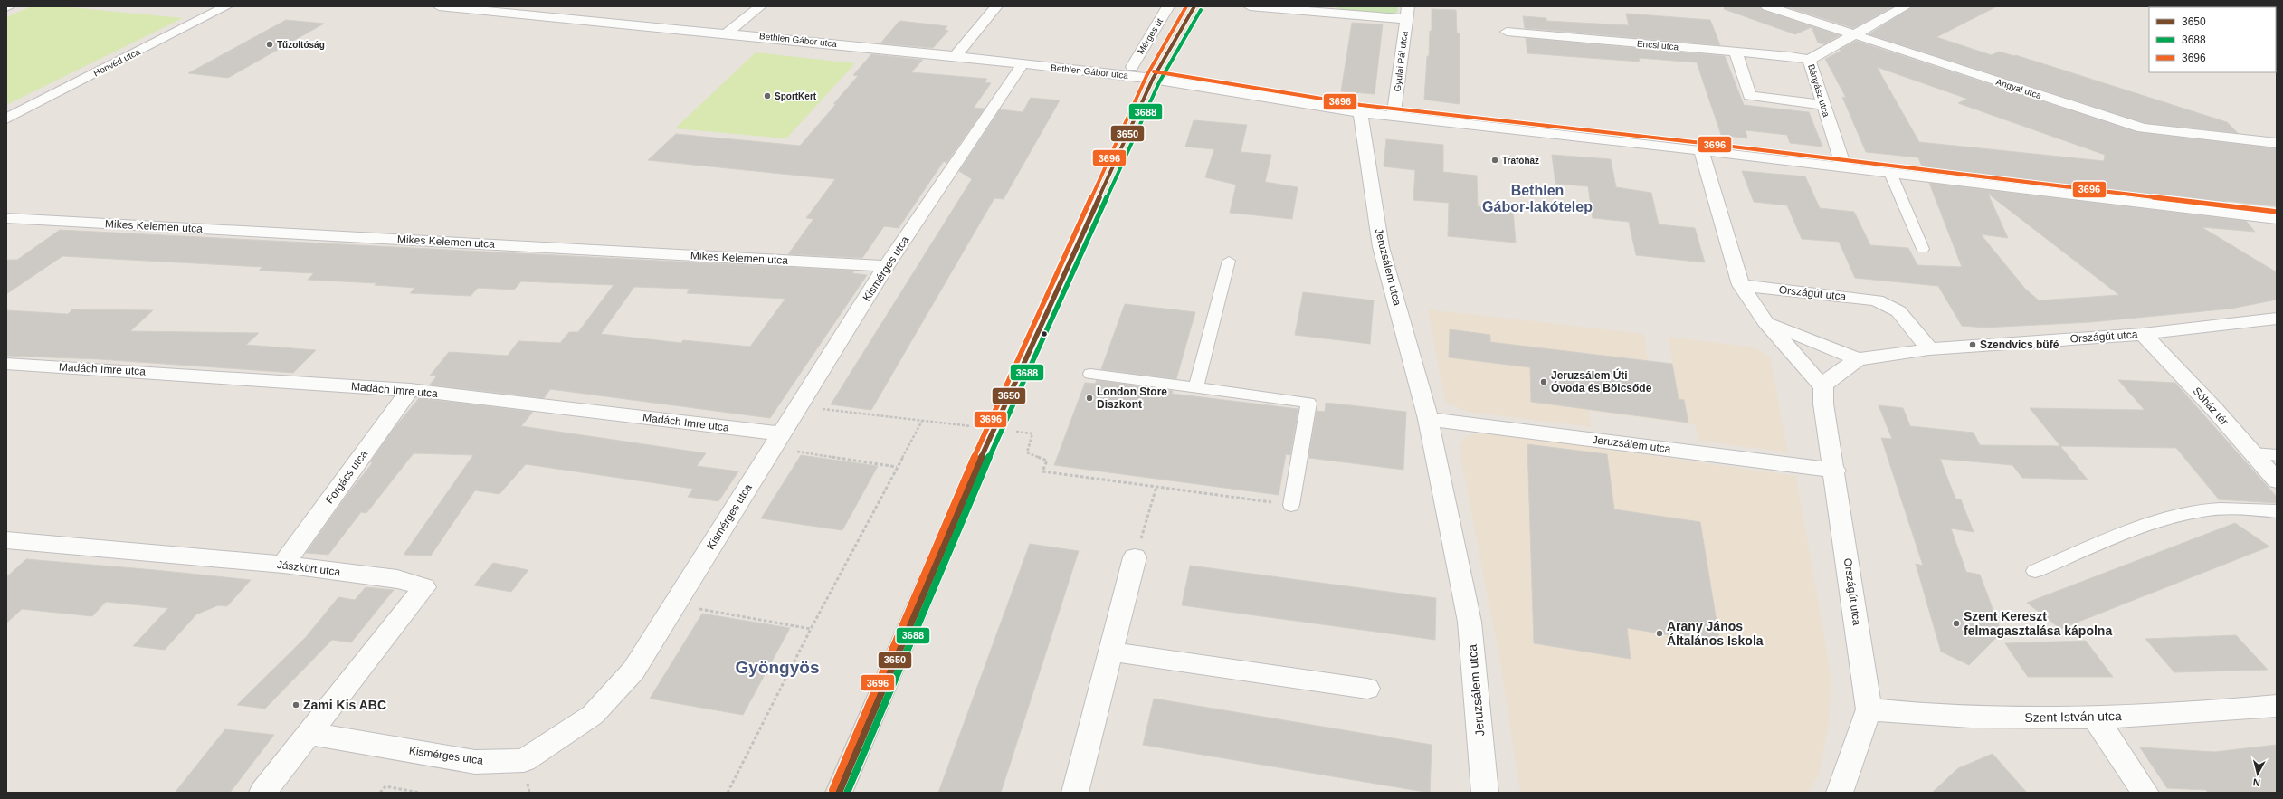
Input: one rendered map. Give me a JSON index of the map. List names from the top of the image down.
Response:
{
  "streets": {
    "street": [
      "Mérges út",
      "Bethlen Gábor utca",
      "Encsi utca",
      "Gyulai Pál utca",
      "Honvéd utca",
      "Angyal utca",
      "Bányász utca",
      "Mikes Kelemen utca",
      "Jeruzsálem utca",
      "Kismérges utca",
      "Országút utca",
      "Madách Imre utca",
      "Sóház tér",
      "Forgács utca",
      "Jászkürt utca",
      "Szent István utca"
    ]
  },
  "crossings": [
    ["Bethlen Gábor utca", "Gyulai Pál utca"],
    ["Bethlen Gábor utca", "Bányász utca"],
    ["Bethlen Gábor utca", "Jeruzsálem utca"],
    ["Bethlen Gábor utca", "Kismérges utca"],
    ["Encsi utca", "Bányász utca"],
    ["Angyal utca", "Bányász utca"],
    ["Mikes Kelemen utca", "Kismérges utca"],
    ["Jeruzsálem utca", "Országút utca"],
    ["Kismérges utca", "Madách Imre utca"],
    ["Kismérges utca", "Jászkürt utca"],
    ["Országút utca", "Sóház tér"],
    ["Országút utca", "Szent István utca"],
    ["Madách Imre utca", "Forgács utca"],
    ["Forgács utca", "Jászkürt utca"]
  ],
  "districts": ["Bethlen Gábor-lakótelep", "Gyöngyös"],
  "places": [
    "Tűzoltóság",
    "SportKert",
    "Trafóház",
    "Szendvics büfé",
    "Jeruzsálem Úti Óvoda és Bölcsőde",
    "London Store Diszkont",
    "Szent Kereszt felmagasztalása kápolna",
    "Arany János Általános Iskola",
    "Zami Kis ABC"
  ],
  "lines": ["transit line 3650", "transit line 3696", "transit line 3688"],
  "legend": ["3650", "3688", "3696"],
  "north": "bottom"
}
